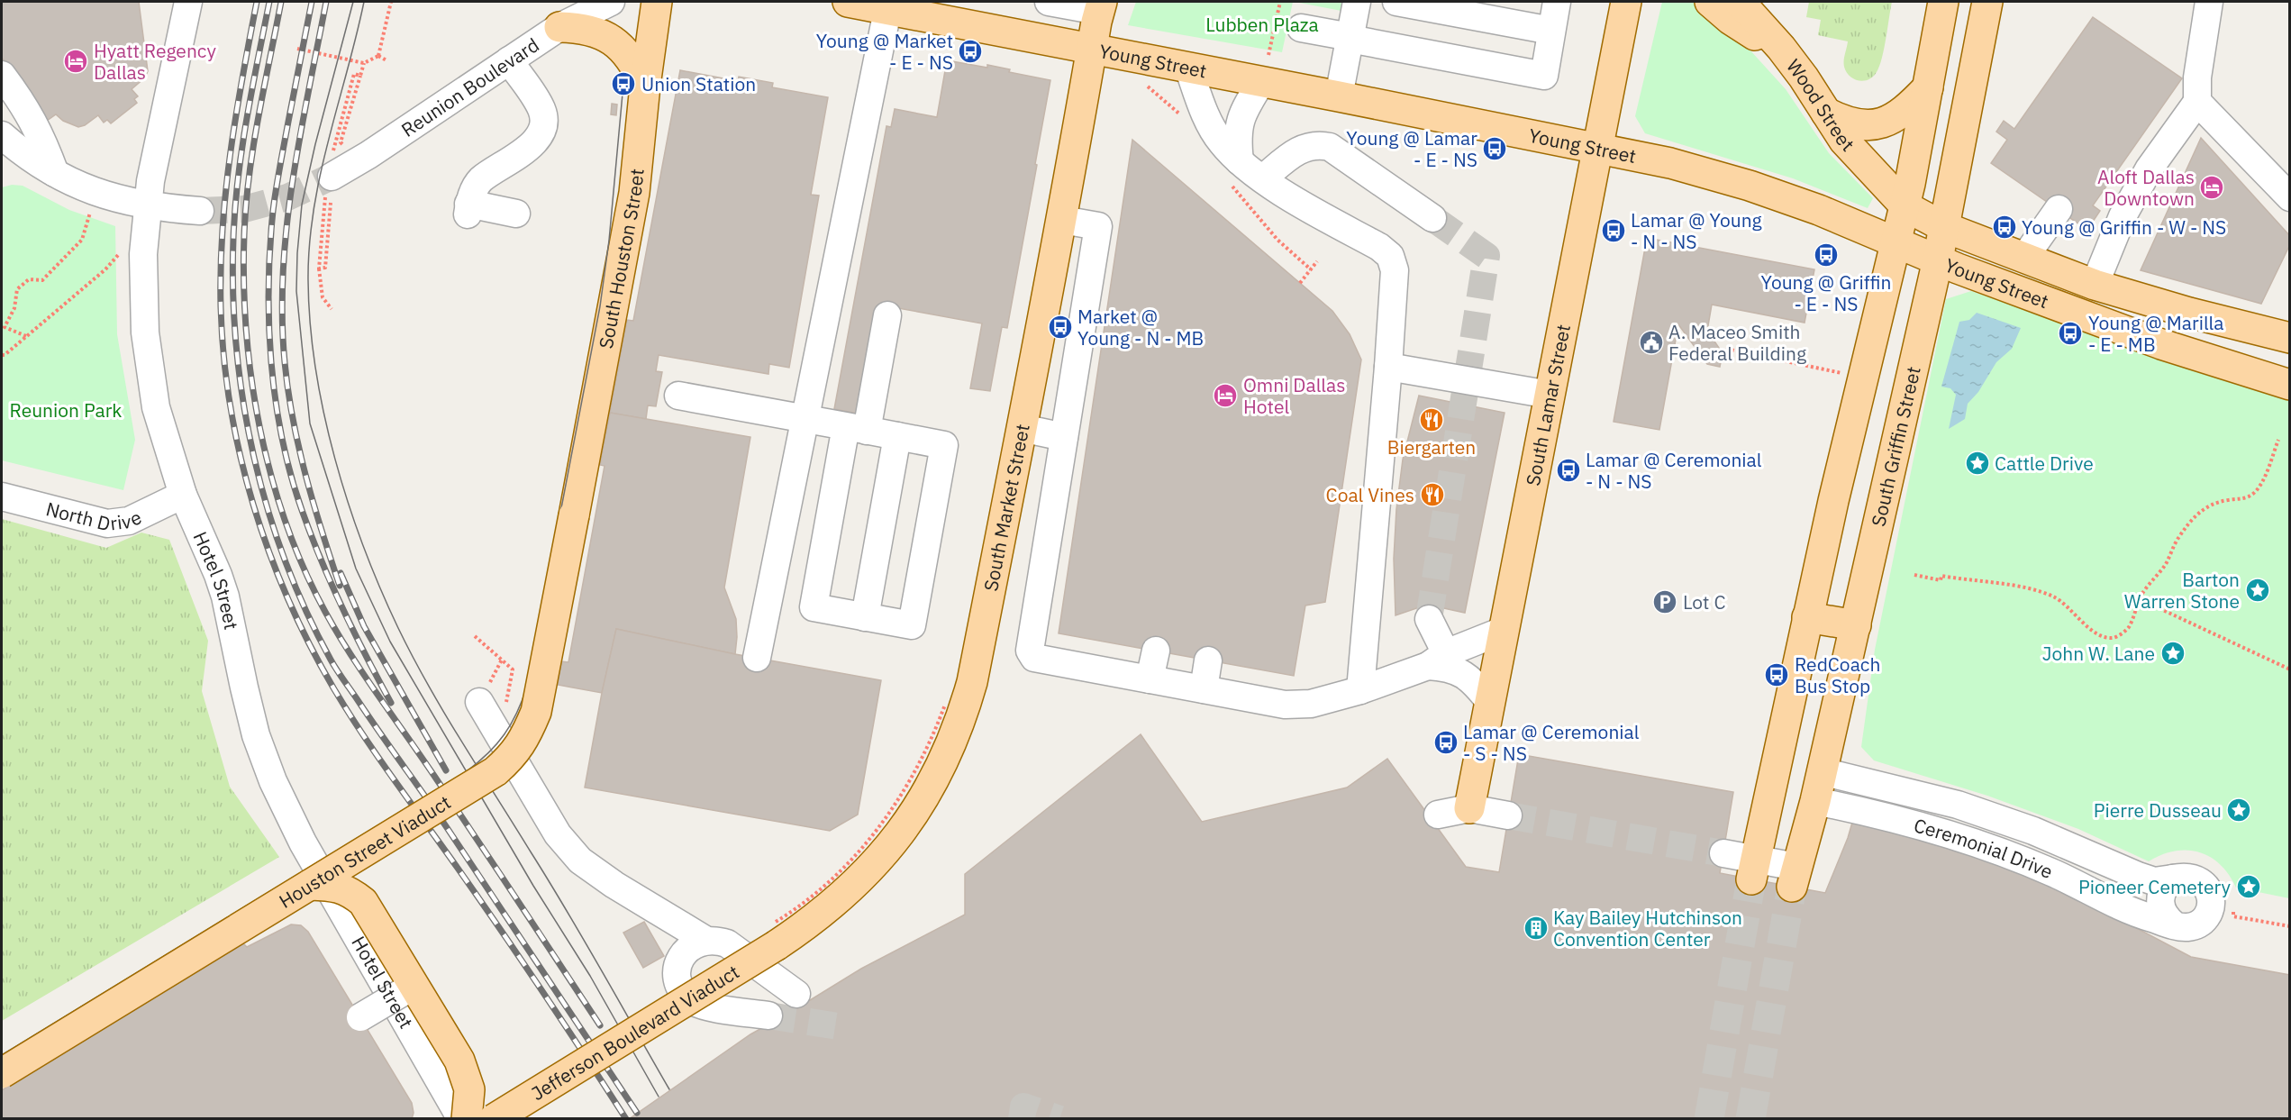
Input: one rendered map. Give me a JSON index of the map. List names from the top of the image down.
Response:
{
  "streets": {
    "main road": [
      "Young Street",
      "Wood Street",
      "South Houston Street",
      "South Lamar Street",
      "South Griffin Street",
      "South Market Street",
      "Houston Street Viaduct",
      "Jefferson Boulevard Viaduct"
    ],
    "street": [
      "Reunion Boulevard",
      "North Drive",
      "Hotel Street",
      "Ceremonial Drive"
    ]
  },
  "crossings": [
    ["Young Street", "Wood Street"],
    ["Young Street", "South Lamar Street"],
    ["Young Street", "South Griffin Street"],
    ["Young Street", "South Market Street"],
    ["South Houston Street", "Houston Street Viaduct"],
    ["South Griffin Street", "Ceremonial Drive"],
    ["South Market Street", "Jefferson Boulevard Viaduct"],
    ["North Drive", "Hotel Street"]
  ],
  "parks": ["Lubben Plaza", "Reunion Park"],
  "places": {
    "bus stop": [
      "Young @ Market - E - NS",
      "Union Station",
      "Young @ Lamar - E - NS",
      "Young @ Griffin - W - NS",
      "Lamar @ Young - N - NS",
      "Young @ Griffin - E - NS",
      "Market @ Young - N - MB",
      "Young @ Marilla - E - MB",
      "Lamar @ Ceremonial - N - NS",
      "RedCoach Bus Stop",
      "Lamar @ Ceremonial - S - NS"
    ],
    "hotel": ["Hyatt Regency Dallas", "Aloft Dallas Downtown", "Omni Dallas Hotel"],
    "public building": ["A. Maceo Smith Federal Building"],
    "restaurant": ["Biergarten", "Coal Vines"],
    "place": [
      "Cattle Drive",
      "Barton Warren Stone",
      "John W. Lane",
      "Pierre Dusseau",
      "Pioneer Cemetery"
    ],
    "parking": ["Lot C"],
    "building": ["Kay Bailey Hutchinson Convention Center"]
  }
}
